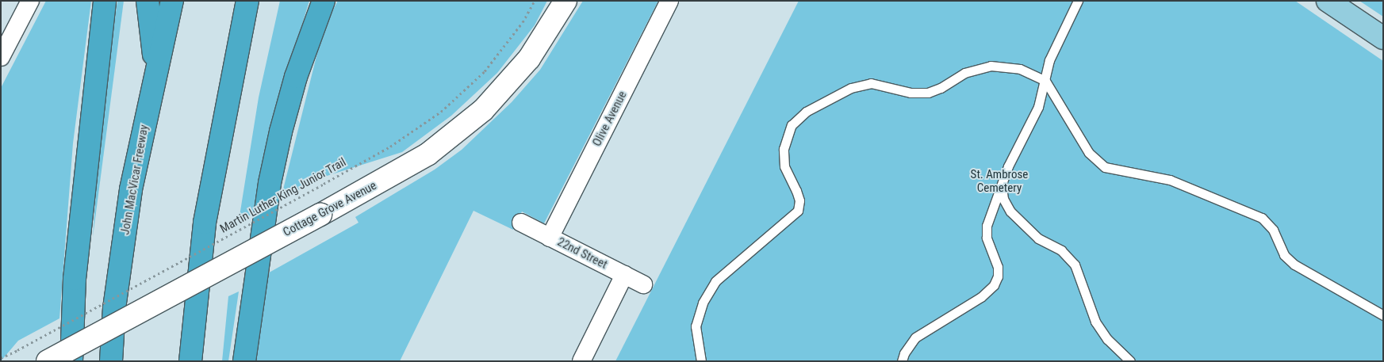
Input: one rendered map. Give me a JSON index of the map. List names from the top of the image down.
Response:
{
  "streets": {
    "highway": ["John MacVicar Freeway"],
    "street": ["Olive Avenue", "Cottage Grove Avenue", "22nd Street"],
    "path": ["Martin Luther King Junior Trail"]
  },
  "crossings": [
    ["Olive Avenue", "22nd Street"]
  ],
  "parks": ["St. Ambrose Cemetery"]
}
